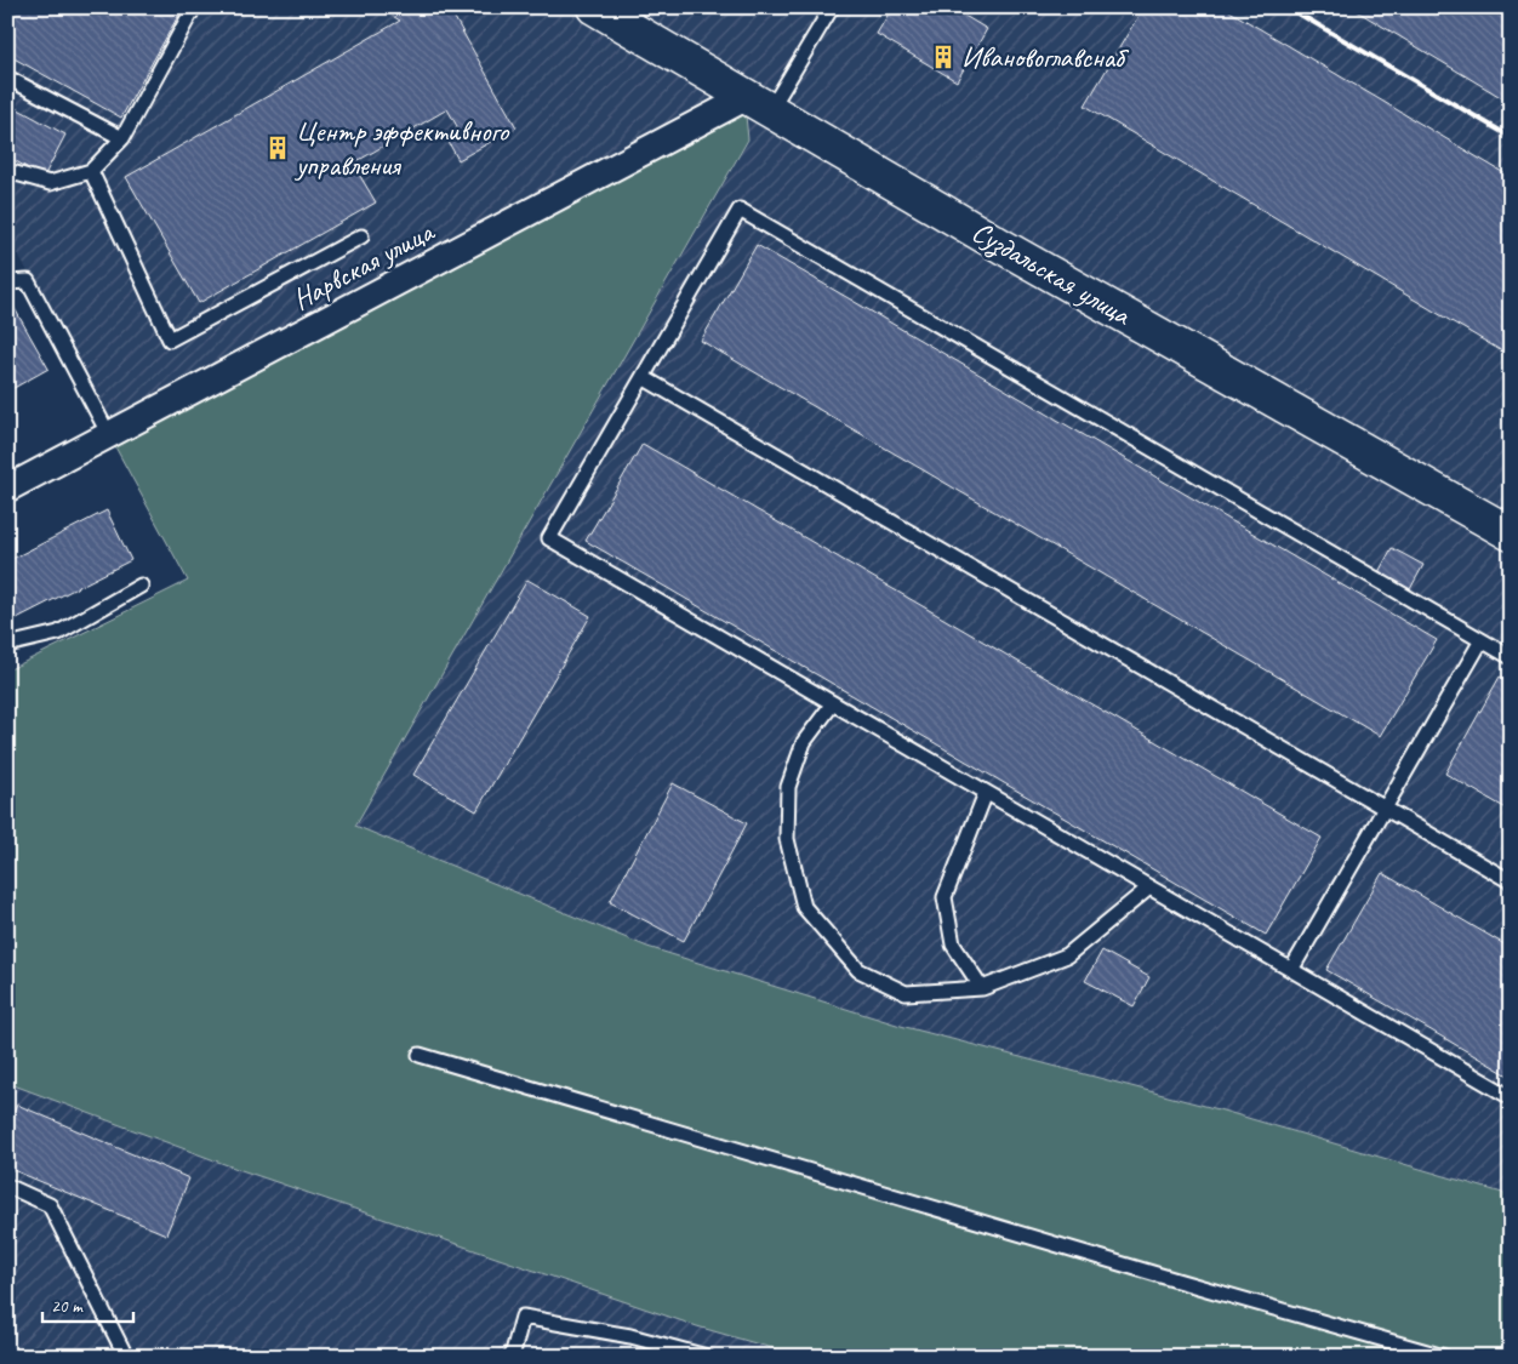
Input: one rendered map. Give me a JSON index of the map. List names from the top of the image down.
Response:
{
  "streets": {
    "main road": ["Суздальская улица"],
    "street": ["Нарвская улица"]
  },
  "crossings": [
    ["Нарвская улица", "Суздальская улица"]
  ],
  "places": {
    "building": ["Ивановоглавснаб", "Центр эффективного управления"]
  },
  "scale_bar": "20 m"
}
